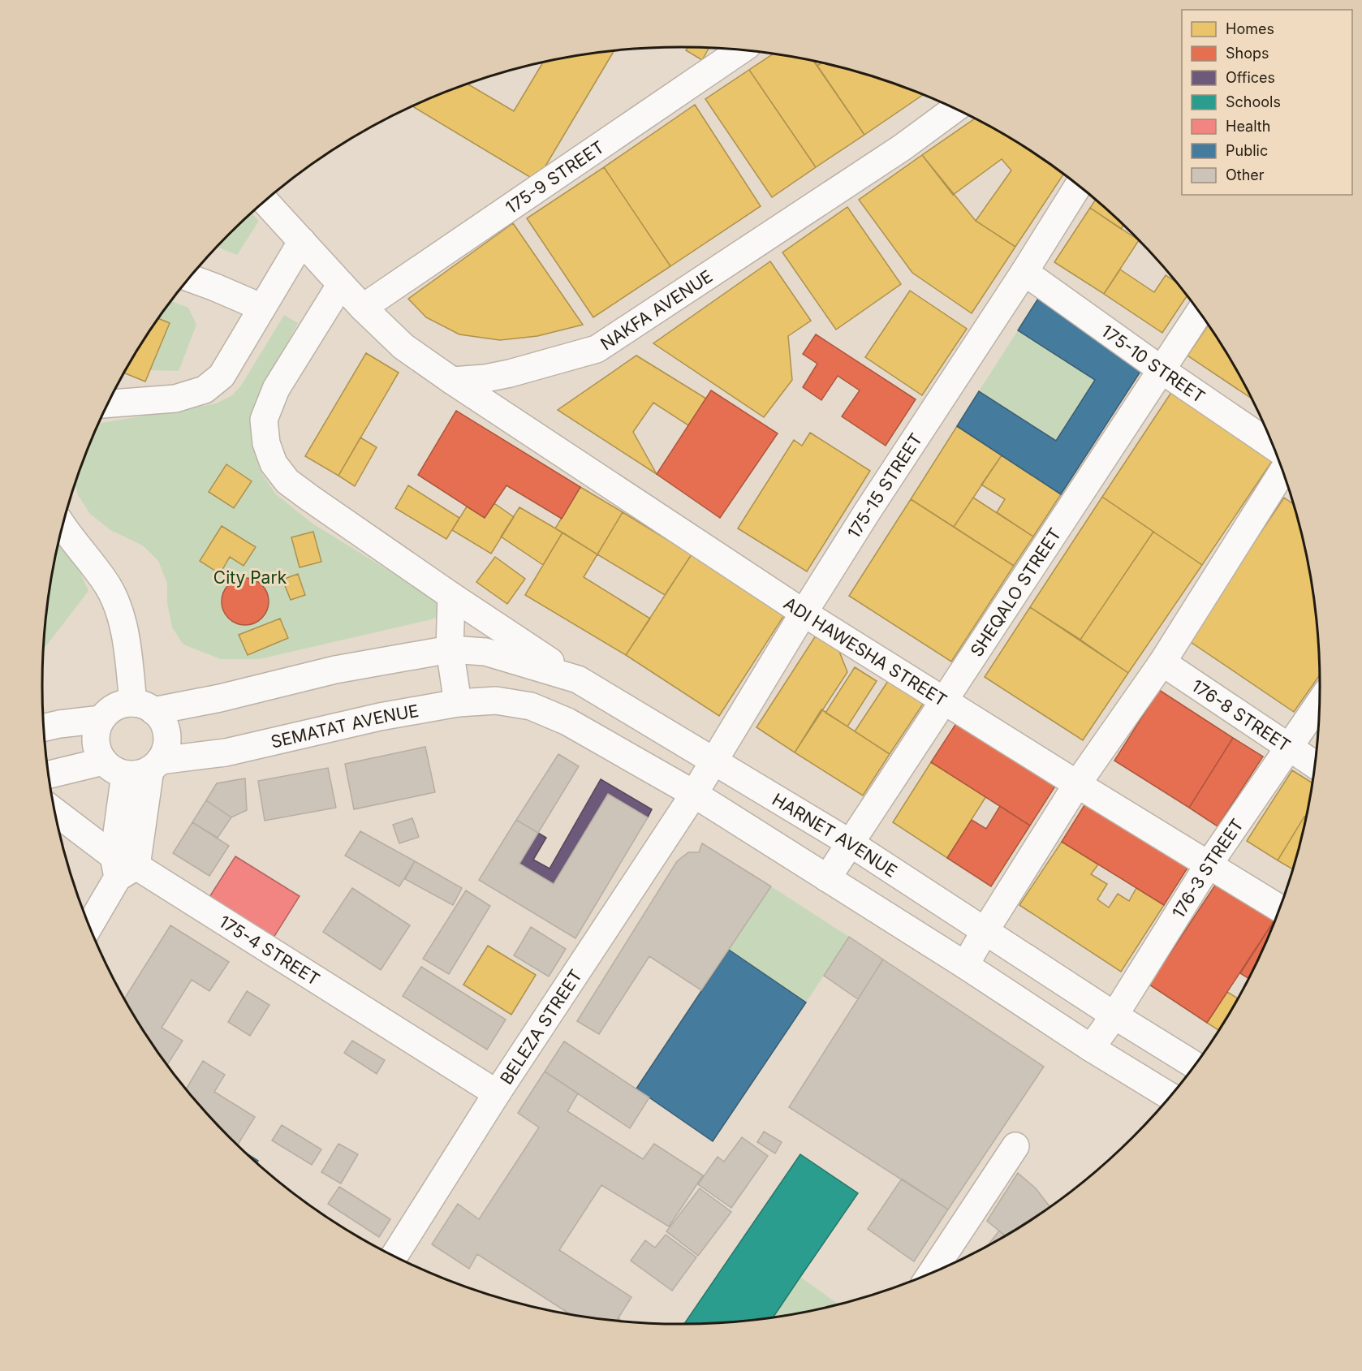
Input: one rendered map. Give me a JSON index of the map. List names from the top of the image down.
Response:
{
  "streets": {
    "street": [
      "175-9 STREET",
      "NAKFA AVENUE",
      "175-10 STREET",
      "175-15 STREET",
      "SHEQALO STREET",
      "ADI HAWESHA STREET",
      "176-8 STREET",
      "SEMATAT AVENUE",
      "HARNET AVENUE",
      "176-3 STREET",
      "175-4 STREET",
      "BELEZA STREET"
    ]
  },
  "crossings": [
    ["NAKFA AVENUE", "ADI HAWESHA STREET"],
    ["175-10 STREET", "175-15 STREET"],
    ["175-10 STREET", "SHEQALO STREET"],
    ["175-15 STREET", "ADI HAWESHA STREET"],
    ["175-15 STREET", "SEMATAT AVENUE"],
    ["175-15 STREET", "HARNET AVENUE"],
    ["175-15 STREET", "BELEZA STREET"],
    ["SHEQALO STREET", "ADI HAWESHA STREET"],
    ["SHEQALO STREET", "HARNET AVENUE"],
    ["ADI HAWESHA STREET", "176-3 STREET"],
    ["176-8 STREET", "176-3 STREET"],
    ["SEMATAT AVENUE", "BELEZA STREET"],
    ["HARNET AVENUE", "176-3 STREET"],
    ["175-4 STREET", "BELEZA STREET"]
  ],
  "parks": ["City Park"],
  "legend": [
    "Homes",
    "Shops",
    "Offices",
    "Schools",
    "Health",
    "Public",
    "Other"
  ]
}
